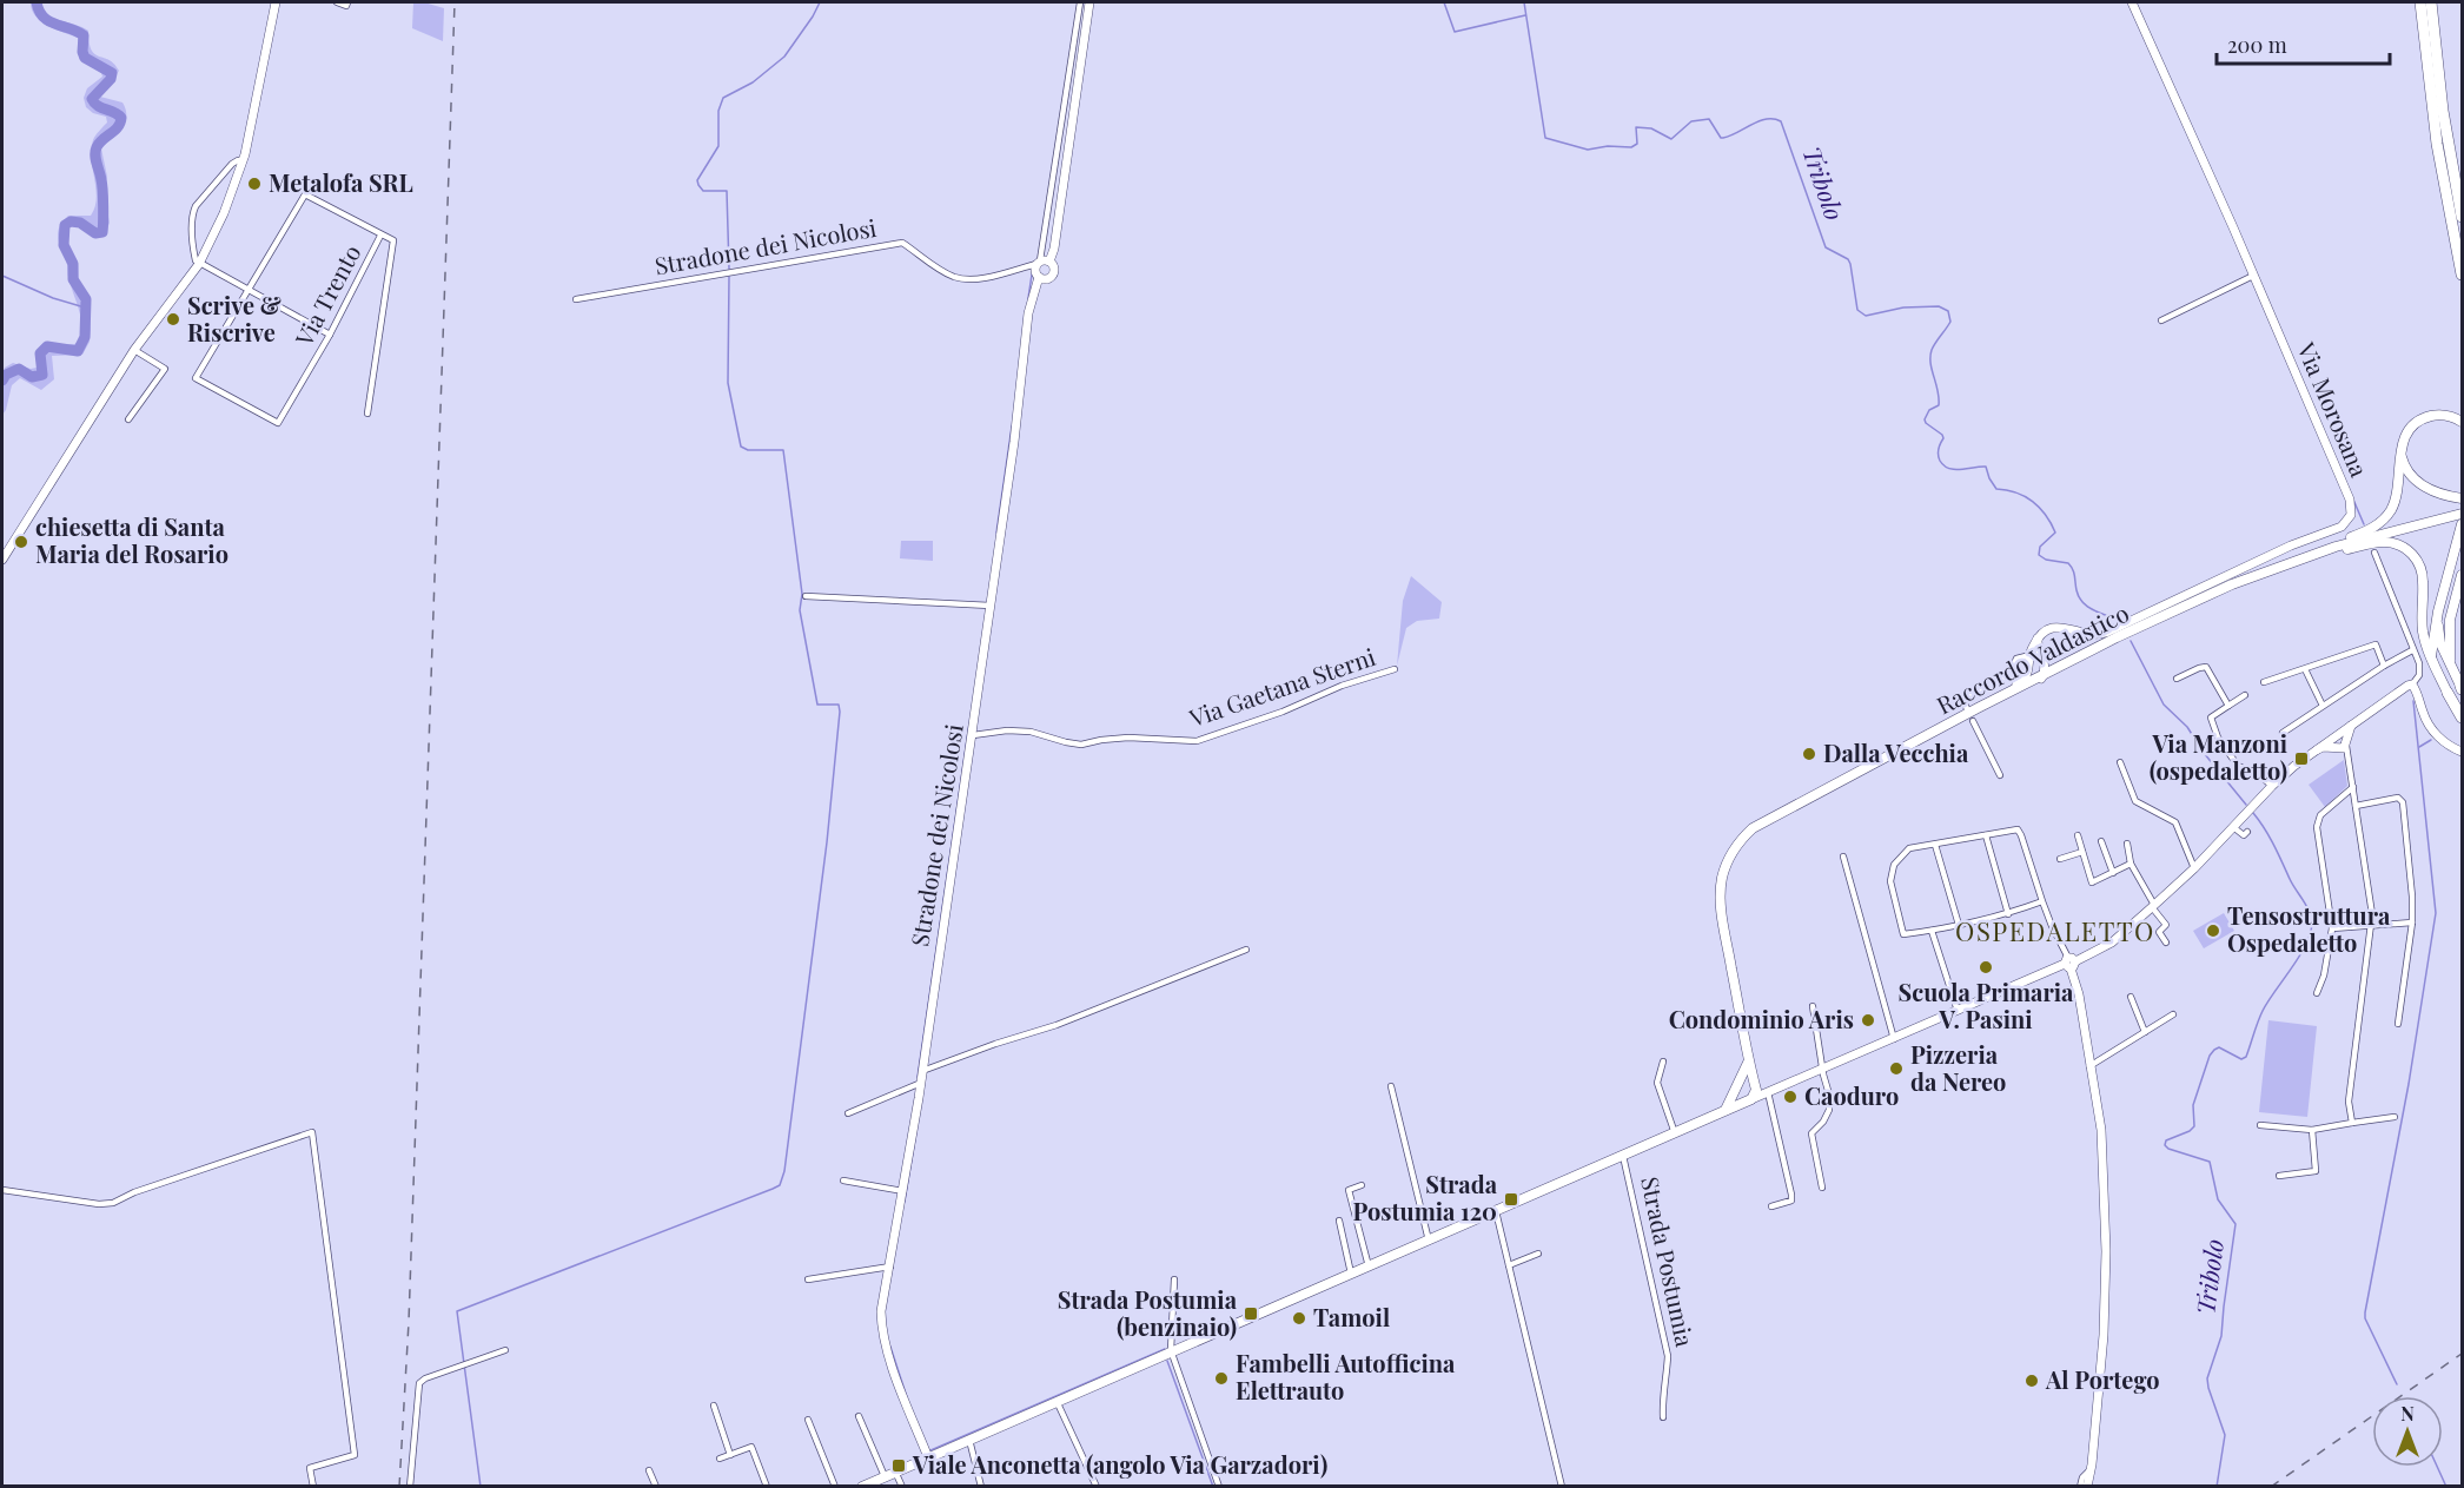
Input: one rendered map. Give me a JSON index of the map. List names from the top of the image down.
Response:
{
  "streets": {
    "main road": ["Raccordo Valdastico", "Strada Postumia"],
    "street": [
      "Stradone dei Nicolosi",
      "Via Trento",
      "Via Morosana",
      "Via Gaetana Sterni"
    ]
  },
  "crossings": [
    ["Stradone dei Nicolosi", "Via Gaetana Sterni"],
    ["Stradone dei Nicolosi", "Strada Postumia"],
    ["Raccordo Valdastico", "Strada Postumia"]
  ],
  "districts": ["OSPEDALETTO"],
  "water": ["Tribolo"],
  "places": {
    "other": [
      "Metalofa SRL",
      "Scrive & Riscrive",
      "chiesetta di Santa Maria del Rosario",
      "Dalla Vecchia",
      "Tensostruttura Ospedaletto",
      "Scuola Primaria V. Pasini",
      "Condominio Aris",
      "Pizzeria da Nereo",
      "Caoduro",
      "Tamoil",
      "Fambelli Autofficina Elettrauto",
      "Al Portego"
    ],
    "transit": [
      "Via Manzoni (ospedaletto)",
      "Strada Postumia 120",
      "Strada Postumia (benzinaio)",
      "Viale Anconetta (angolo Via Garzadori)"
    ]
  },
  "scale_bar": "200 m",
  "north": "top"
}
